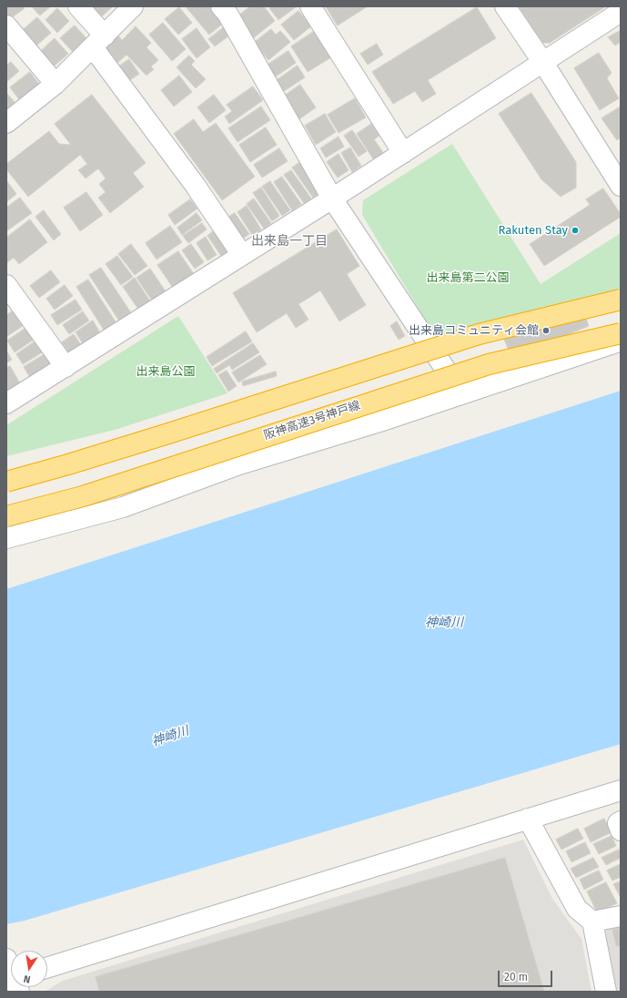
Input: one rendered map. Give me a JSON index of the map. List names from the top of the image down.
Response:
{
  "streets": {
    "highway": ["阪神高速3号神戸線"]
  },
  "districts": ["出来島一丁目"],
  "water": ["神崎川"],
  "parks": ["出来島第二公園", "出来島公園"],
  "places": ["Rakuten Stay", "出来島コミュニティ会館"],
  "scale_bar": "20 m",
  "north": "bottom"
}
